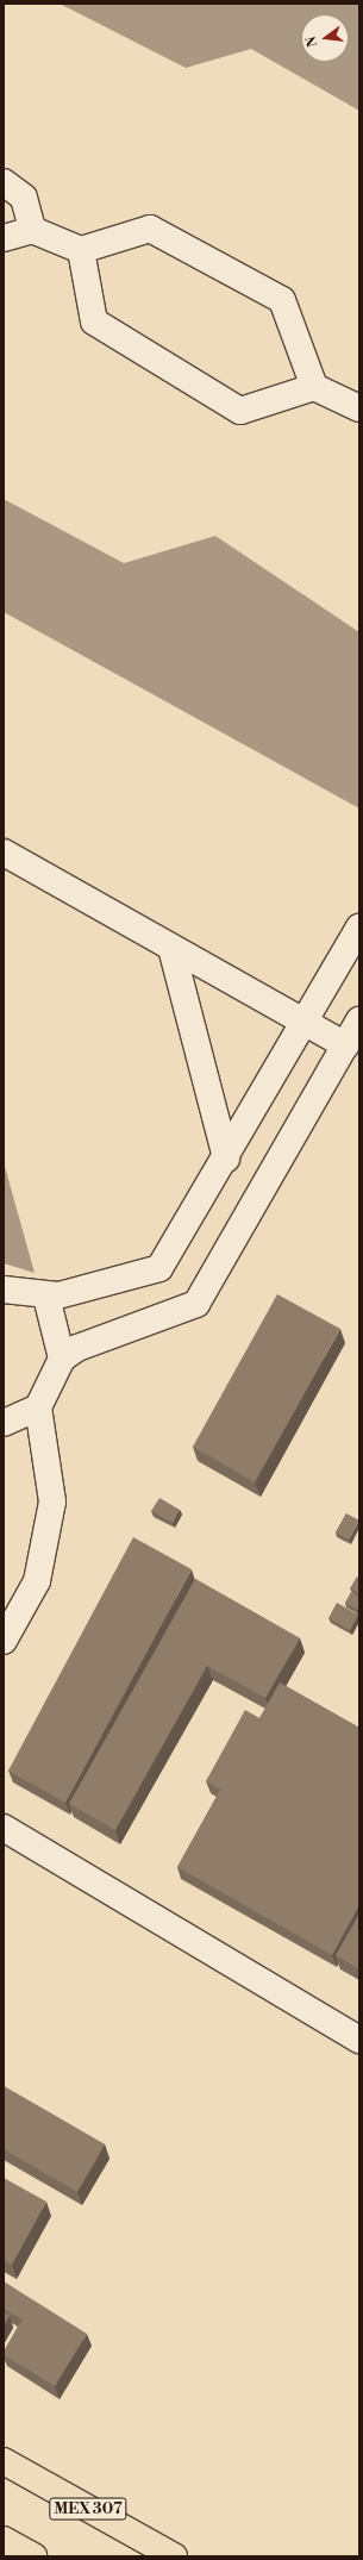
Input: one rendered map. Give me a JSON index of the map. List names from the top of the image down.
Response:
{
  "streets": {
    "highway": ["MEX 307"]
  },
  "north": "left"
}
